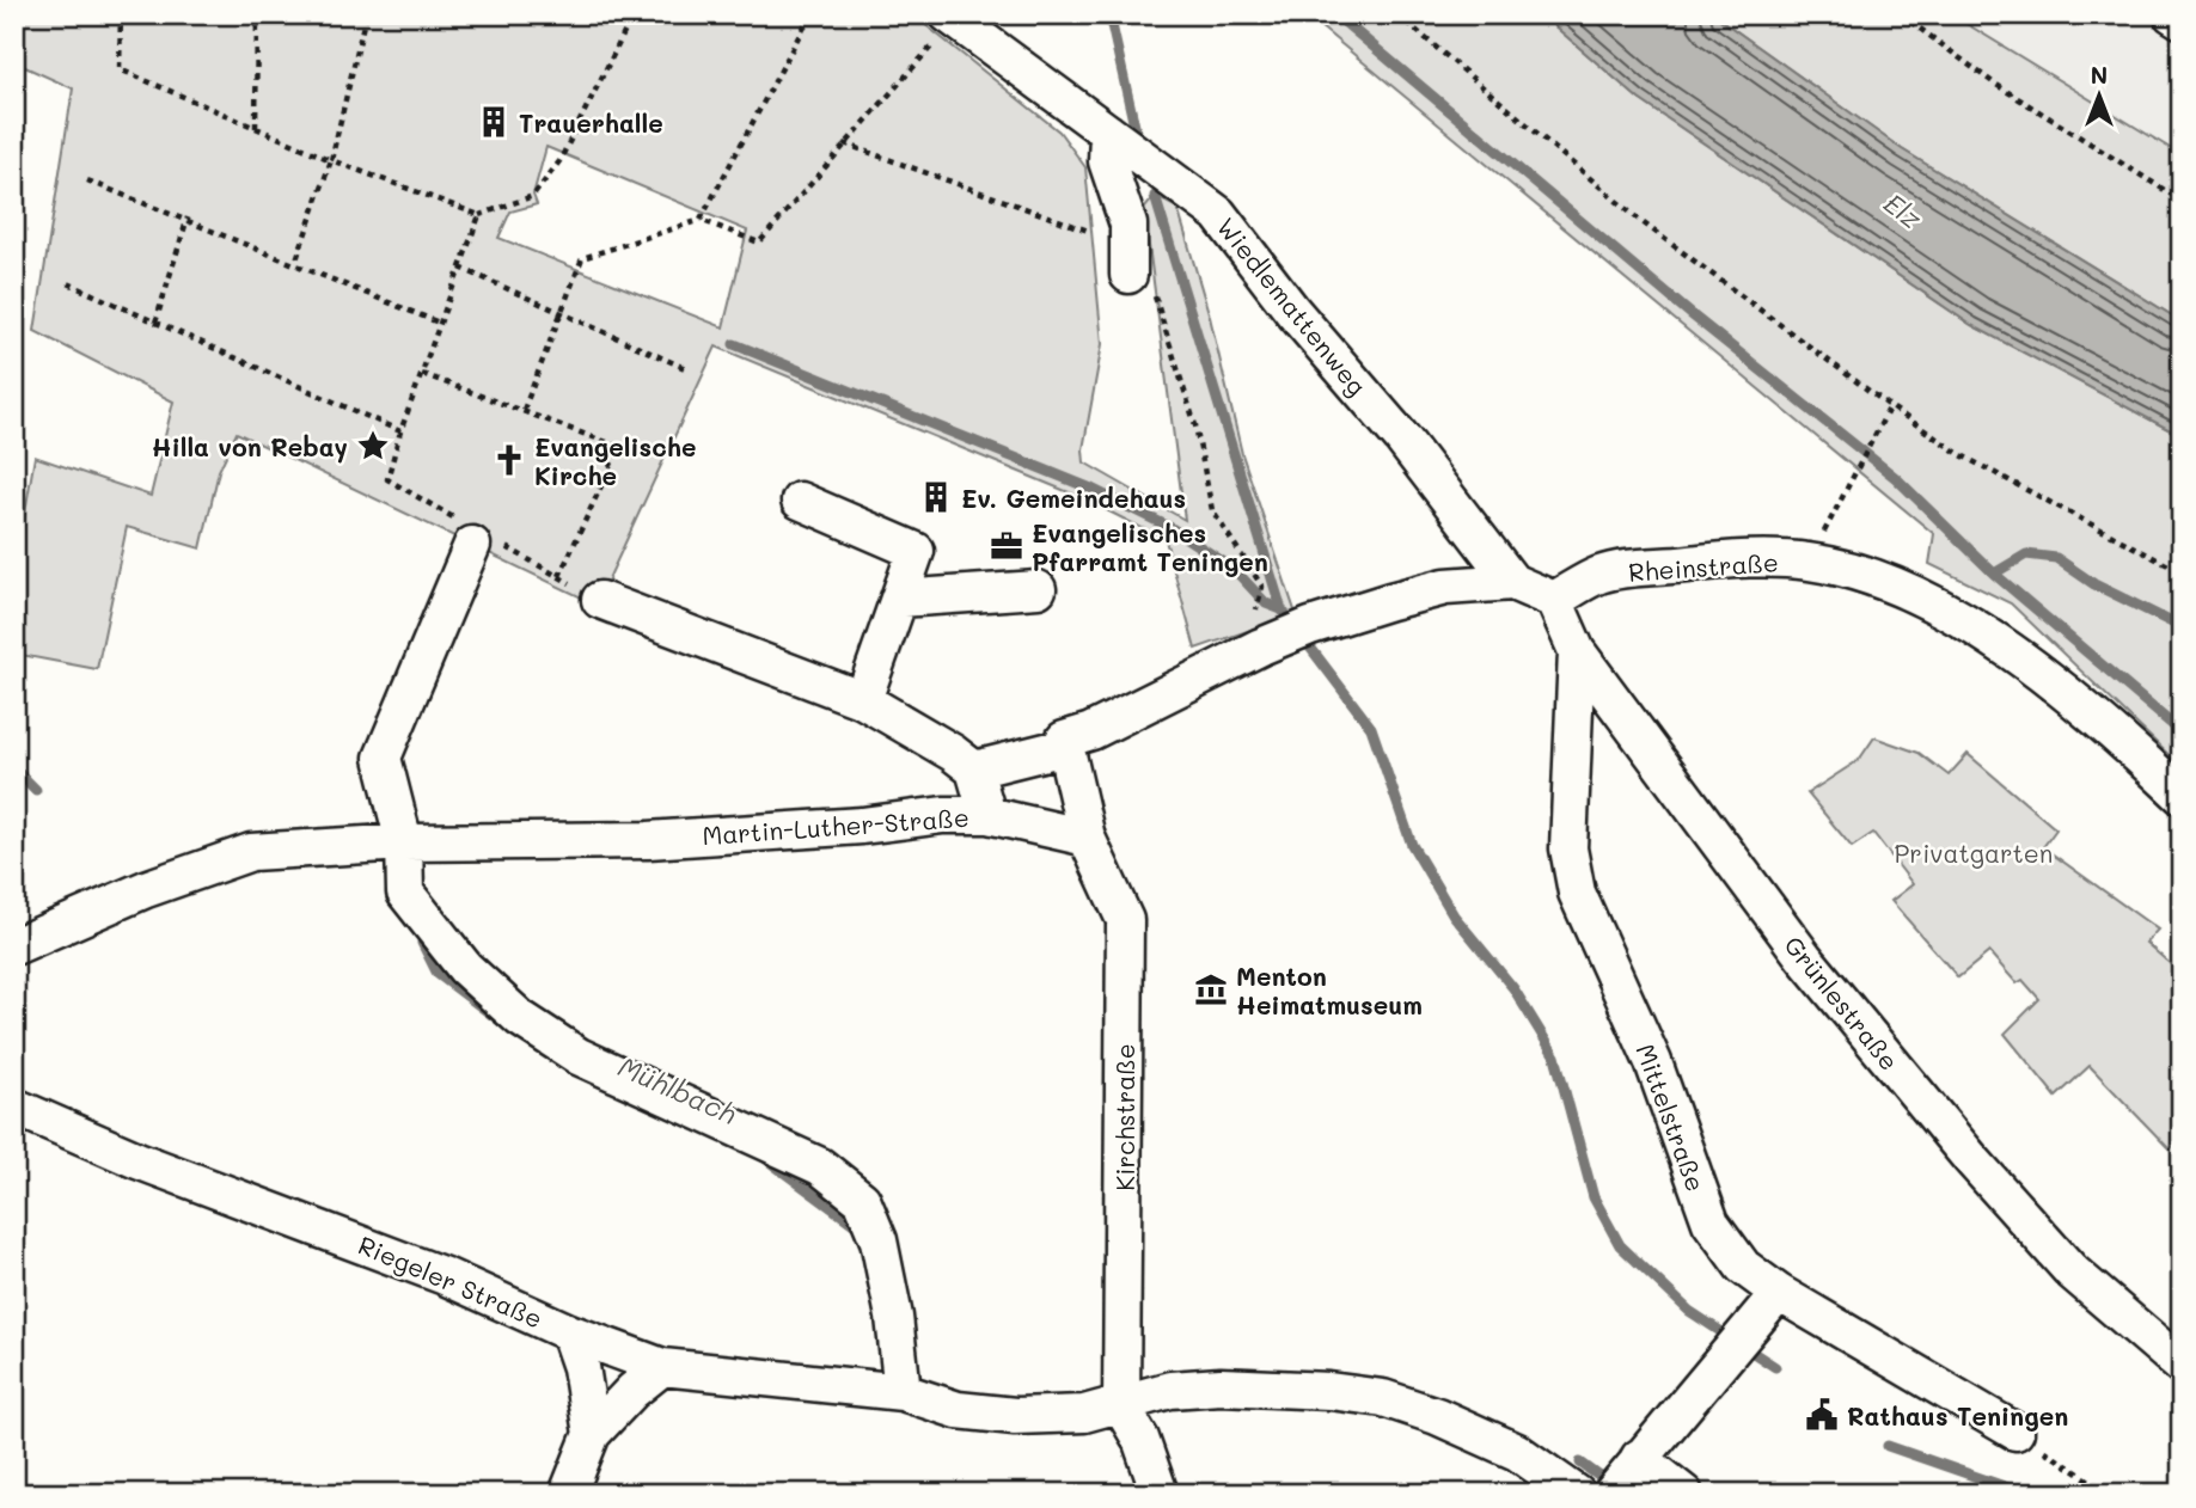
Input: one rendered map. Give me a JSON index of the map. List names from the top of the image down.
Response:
{
  "streets": {
    "street": [
      "Wiedlemattenweg",
      "Rheinstraße",
      "Martin-Luther-Straße",
      "Grünlestraße",
      "Kirchstraße",
      "Mittelstraße",
      "Riegeler Straße"
    ]
  },
  "crossings": [
    ["Rheinstraße", "Grünlestraße"],
    ["Martin-Luther-Straße", "Kirchstraße"],
    ["Grünlestraße", "Mittelstraße"],
    ["Kirchstraße", "Riegeler Straße"]
  ],
  "water": ["Elz", "Mühlbach"],
  "parks": ["Privatgarten"],
  "places": {
    "building": ["Trauerhalle", "Ev. Gemeindehaus"],
    "place": ["Hilla von Rebay"],
    "church": ["Evangelische Kirche"],
    "office": ["Evangelisches Pfarramt Teningen"],
    "museum": ["Menton Heimatmuseum"],
    "public building": ["Rathaus Teningen"]
  },
  "north": "top"
}
